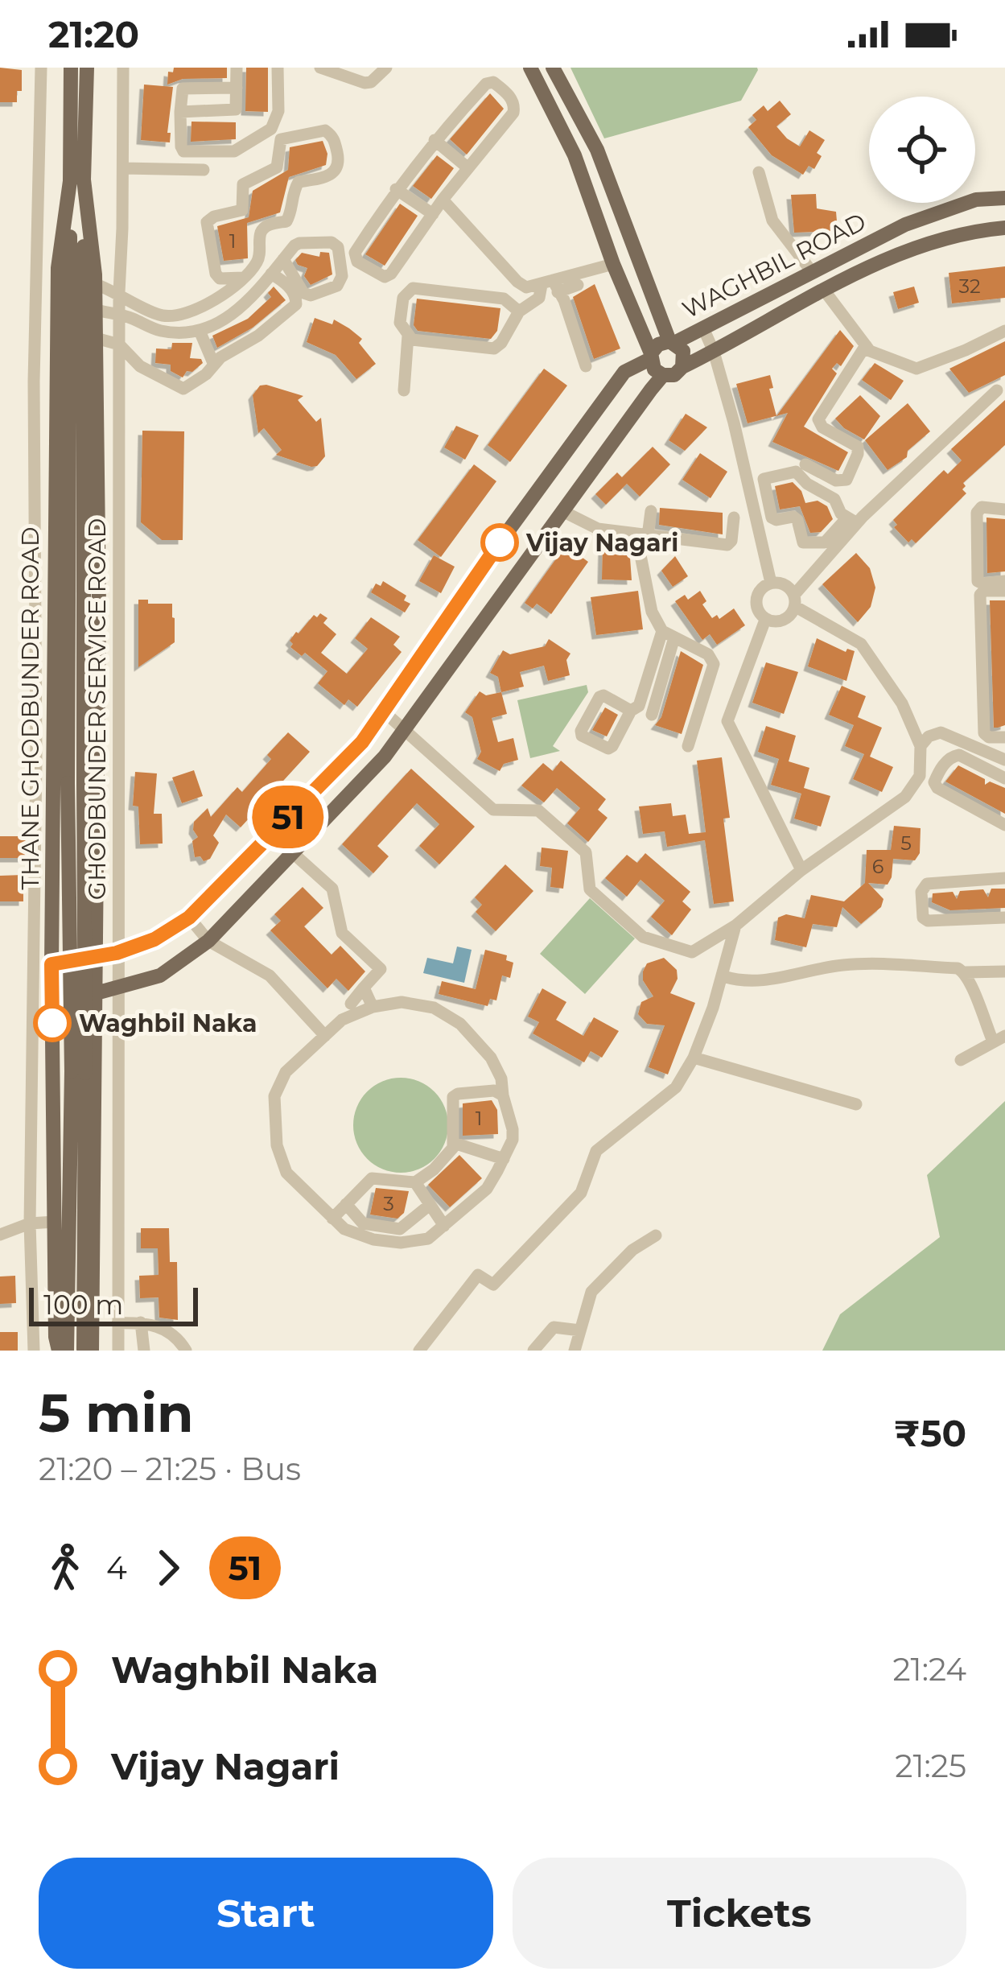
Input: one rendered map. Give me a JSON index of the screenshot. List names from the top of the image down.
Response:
{
  "streets": {
    "main road": ["WAGHBIL ROAD", "THANE GHODBUNDER ROAD"],
    "street": ["GHODBUNDER SERVICE ROAD"]
  },
  "places": ["Vijay Nagari", "Waghbil Naka"],
  "lines": ["bus line 51"],
  "house_numbers": [
    "1",
    "32",
    "5",
    "6",
    "1",
    "3"
  ],
  "scale_bar": "100 m",
  "page": {
    "status": "21:20",
    "on_map": "51",
    "scale": "100 m",
    "heading": ["5 min", "21:20 – 21:25 · Bus", "₹50"],
    "legs": ["4", "51"],
    "list": [
      {
        "name": "Waghbil Naka",
        "value": "21:24"
      },
      {
        "name": "Vijay Nagari",
        "value": "21:25"
      }
    ],
    "buttons": ["Start", "Tickets"]
  }
}
